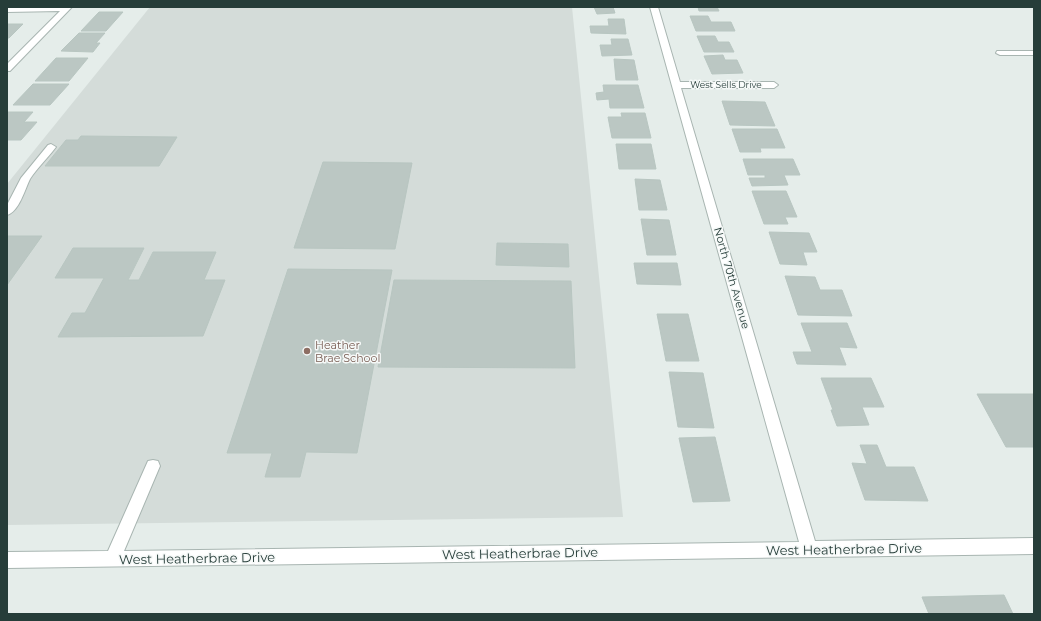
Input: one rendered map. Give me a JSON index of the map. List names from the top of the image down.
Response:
{
  "streets": {
    "street": ["West Sells Drive", "North 70th Avenue", "West Heatherbrae Drive"]
  },
  "crossings": [
    ["West Sells Drive", "North 70th Avenue"],
    ["North 70th Avenue", "West Heatherbrae Drive"]
  ],
  "places": ["Heather Brae School"]
}
